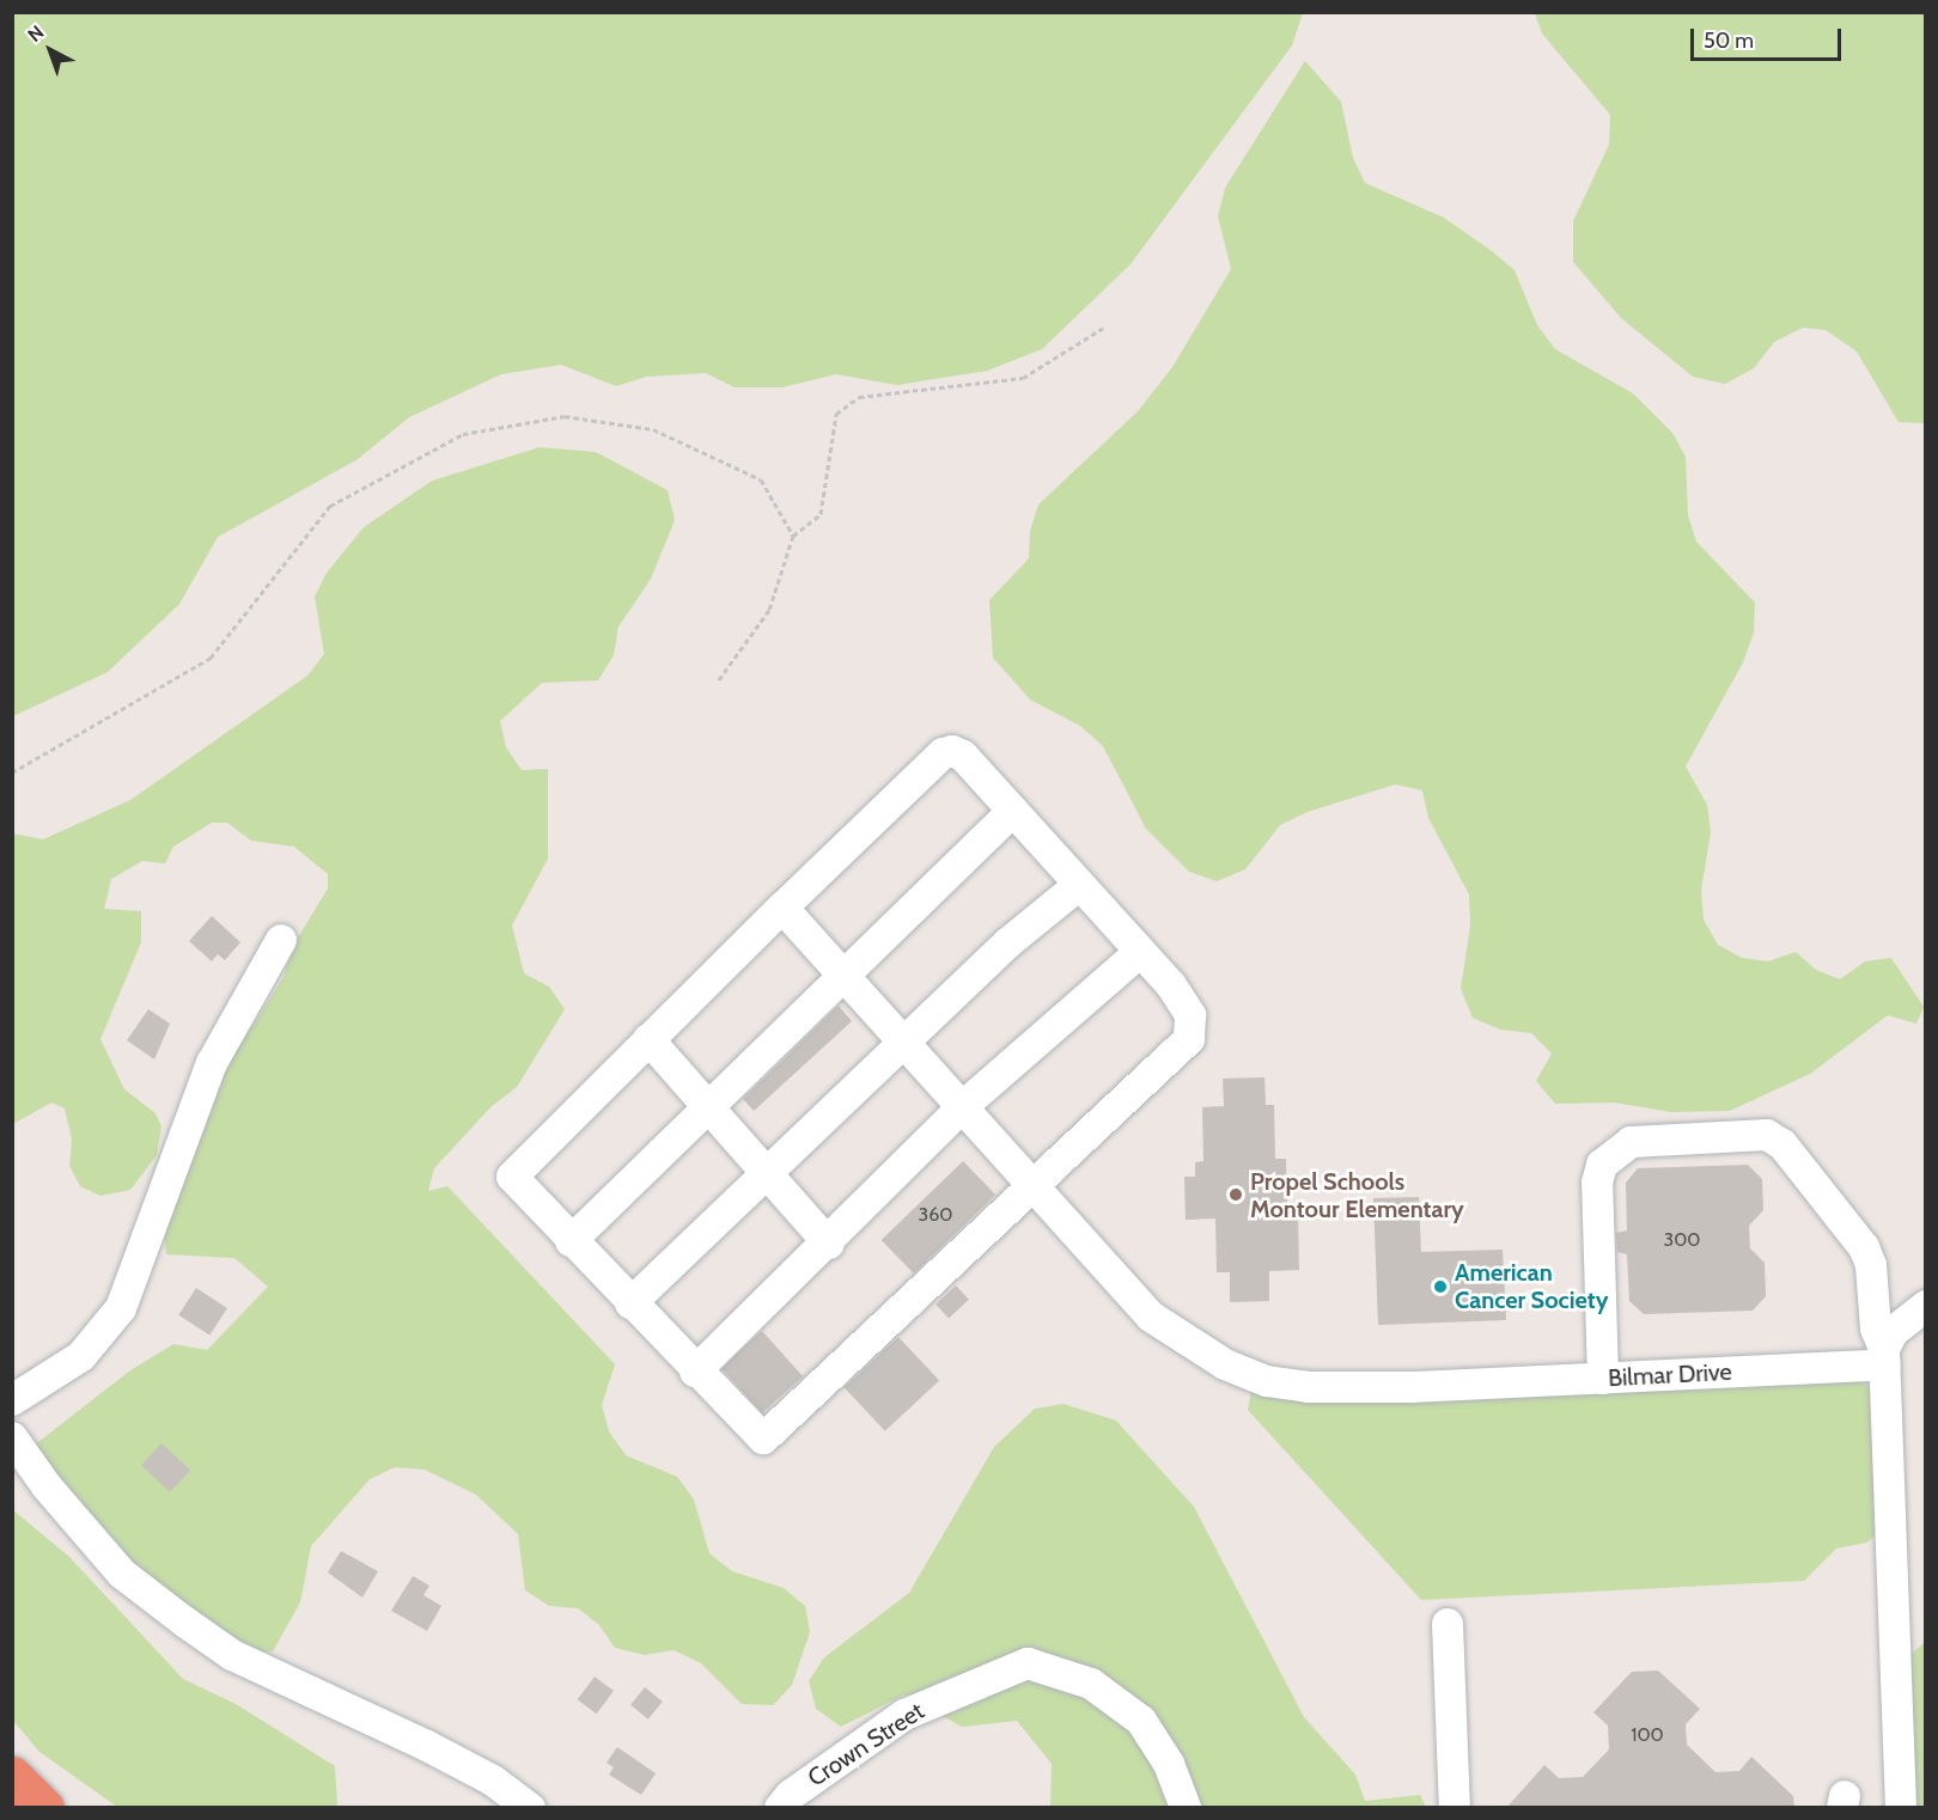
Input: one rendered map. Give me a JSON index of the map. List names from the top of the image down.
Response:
{
  "streets": {
    "street": ["Bilmar Drive", "Crown Street"]
  },
  "places": ["Propel Schools Montour Elementary", "American Cancer Society"],
  "house_numbers": ["360", "300", "100"],
  "scale_bar": "50 m",
  "north": "top left"
}
